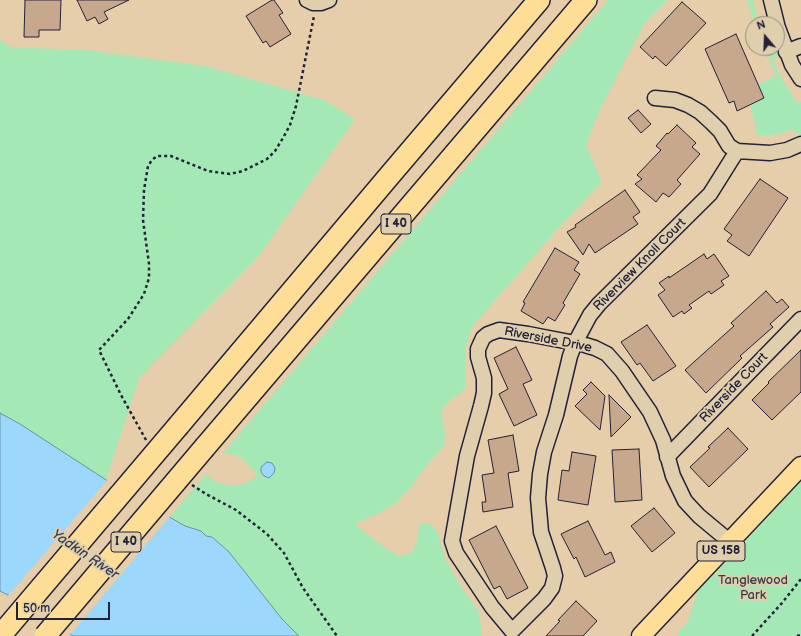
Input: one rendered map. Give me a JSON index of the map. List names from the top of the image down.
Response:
{
  "streets": {
    "highway": ["I 40"],
    "main road": ["US 158"],
    "street": ["Riverview Knoll Court", "Riverside Drive", "Riverside Court"]
  },
  "crossings": [
    ["Riverview Knoll Court", "Riverside Drive"],
    ["Riverside Drive", "Riverside Court"],
    ["Riverside Drive", "US 158"]
  ],
  "water": ["Yadkin River"],
  "parks": ["Tanglewood Park"],
  "scale_bar": "50 m",
  "north": "top"
}
